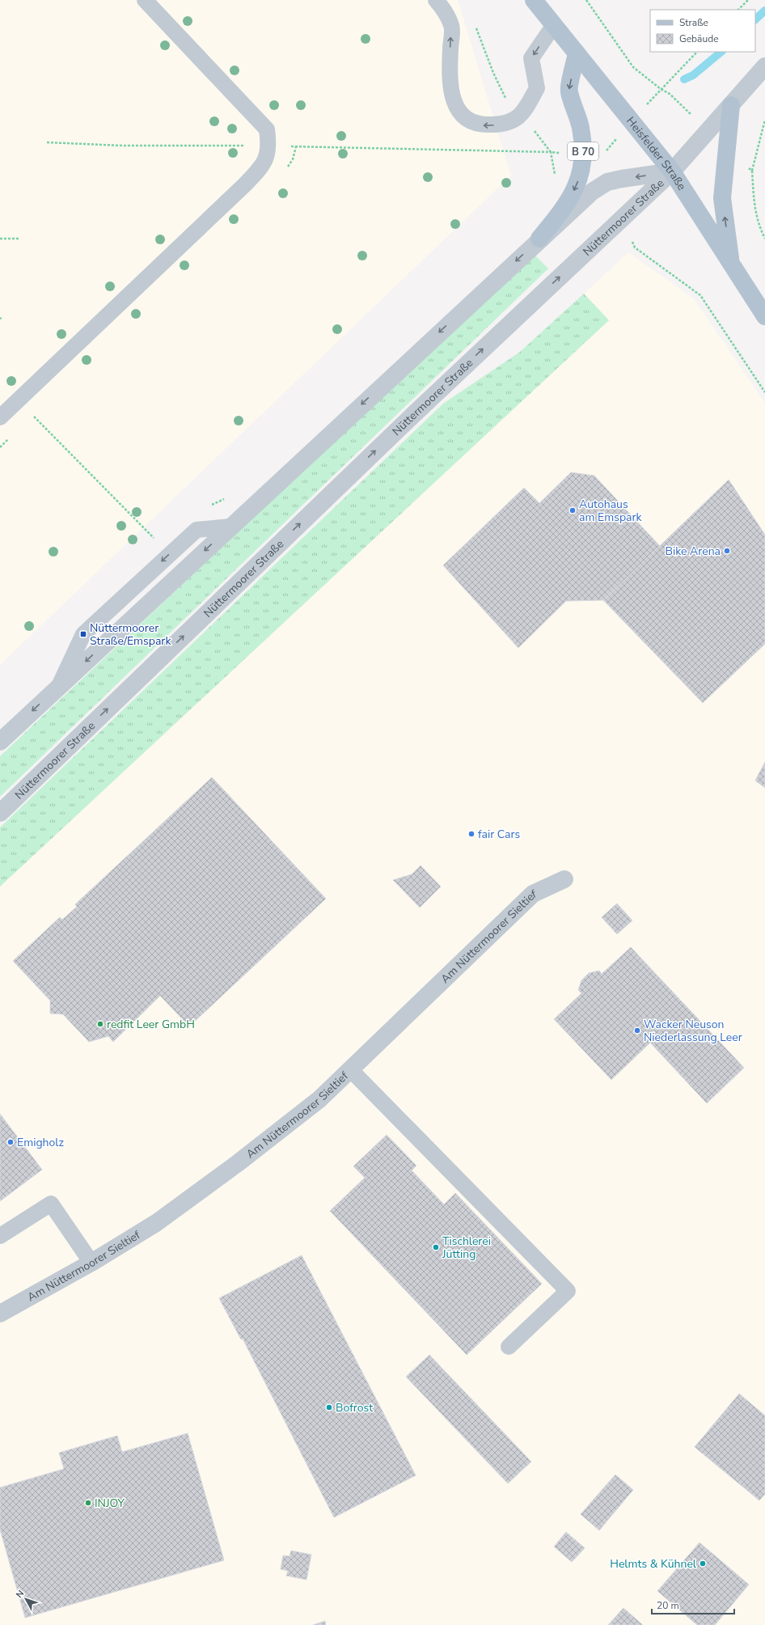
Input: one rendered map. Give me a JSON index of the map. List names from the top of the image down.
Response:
{
  "streets": {
    "main road": ["B 70", "Heisfelder Straße"],
    "street": ["Nüttermoorer Straße", "Am Nüttermoorer Sieltief"]
  },
  "crossings": [
    ["B 70", "Heisfelder Straße"],
    ["B 70", "Nüttermoorer Straße"],
    ["Heisfelder Straße", "Nüttermoorer Straße"]
  ],
  "places": {
    "other": [
      "Autohaus am Emspark",
      "Bike Arena",
      "fair Cars",
      "redfit Leer GmbH",
      "Wacker Neuson Niederlassung Leer",
      "Emigholz",
      "Tischlerei Jütting",
      "Bofrost",
      "INJOY",
      "Helmts & Kühnel"
    ],
    "transit": ["Nüttermoorer Straße/Emspark"]
  },
  "legend": ["Straße", "Gebäude"],
  "scale_bar": "20 m",
  "north": "top left"
}
